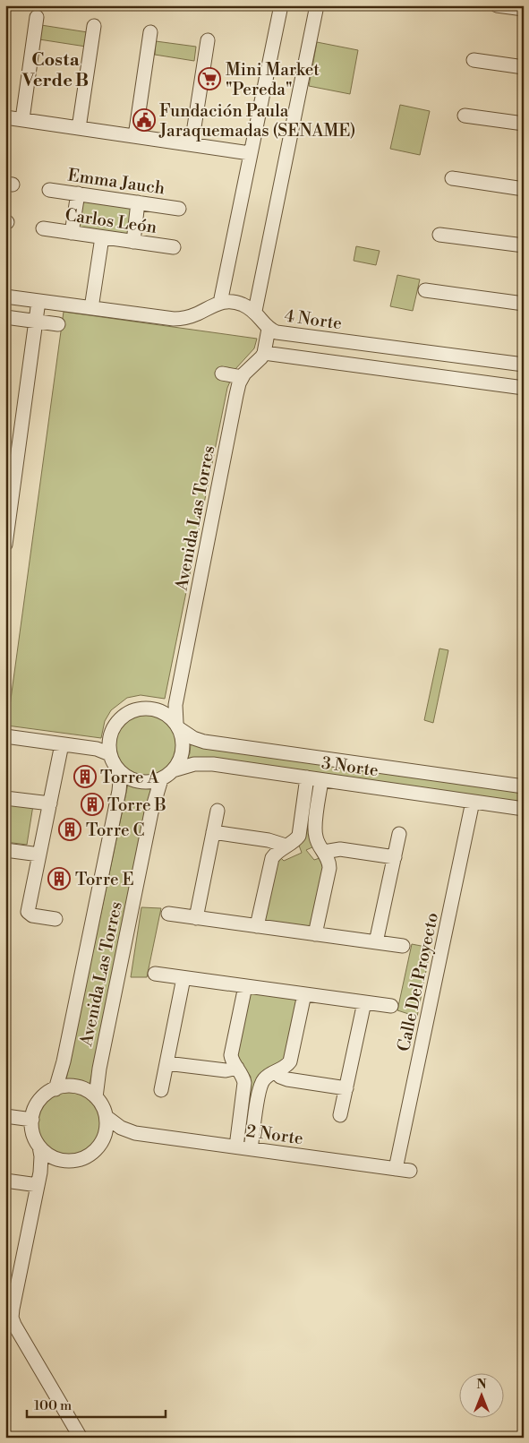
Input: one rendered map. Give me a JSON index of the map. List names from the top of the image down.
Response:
{
  "streets": {
    "street": [
      "Emma Jauch",
      "Carlos León",
      "4 Norte",
      "Avenida Las Torres",
      "3 Norte",
      "Calle Del Proyecto",
      "2 Norte"
    ]
  },
  "crossings": [
    ["Avenida Las Torres", "3 Norte"],
    ["Avenida Las Torres", "2 Norte"],
    ["3 Norte", "Calle Del Proyecto"],
    ["Calle Del Proyecto", "2 Norte"]
  ],
  "districts": ["Costa Verde B"],
  "places": {
    "supermarket": ["Mini Market \"Pereda\""],
    "public building": ["Fundación Paula Jaraquemadas (SENAME)"],
    "building": [
      "Torre A",
      "Torre B",
      "Torre C",
      "Torre E"
    ]
  },
  "scale_bar": "100 m",
  "north": "top"
}
